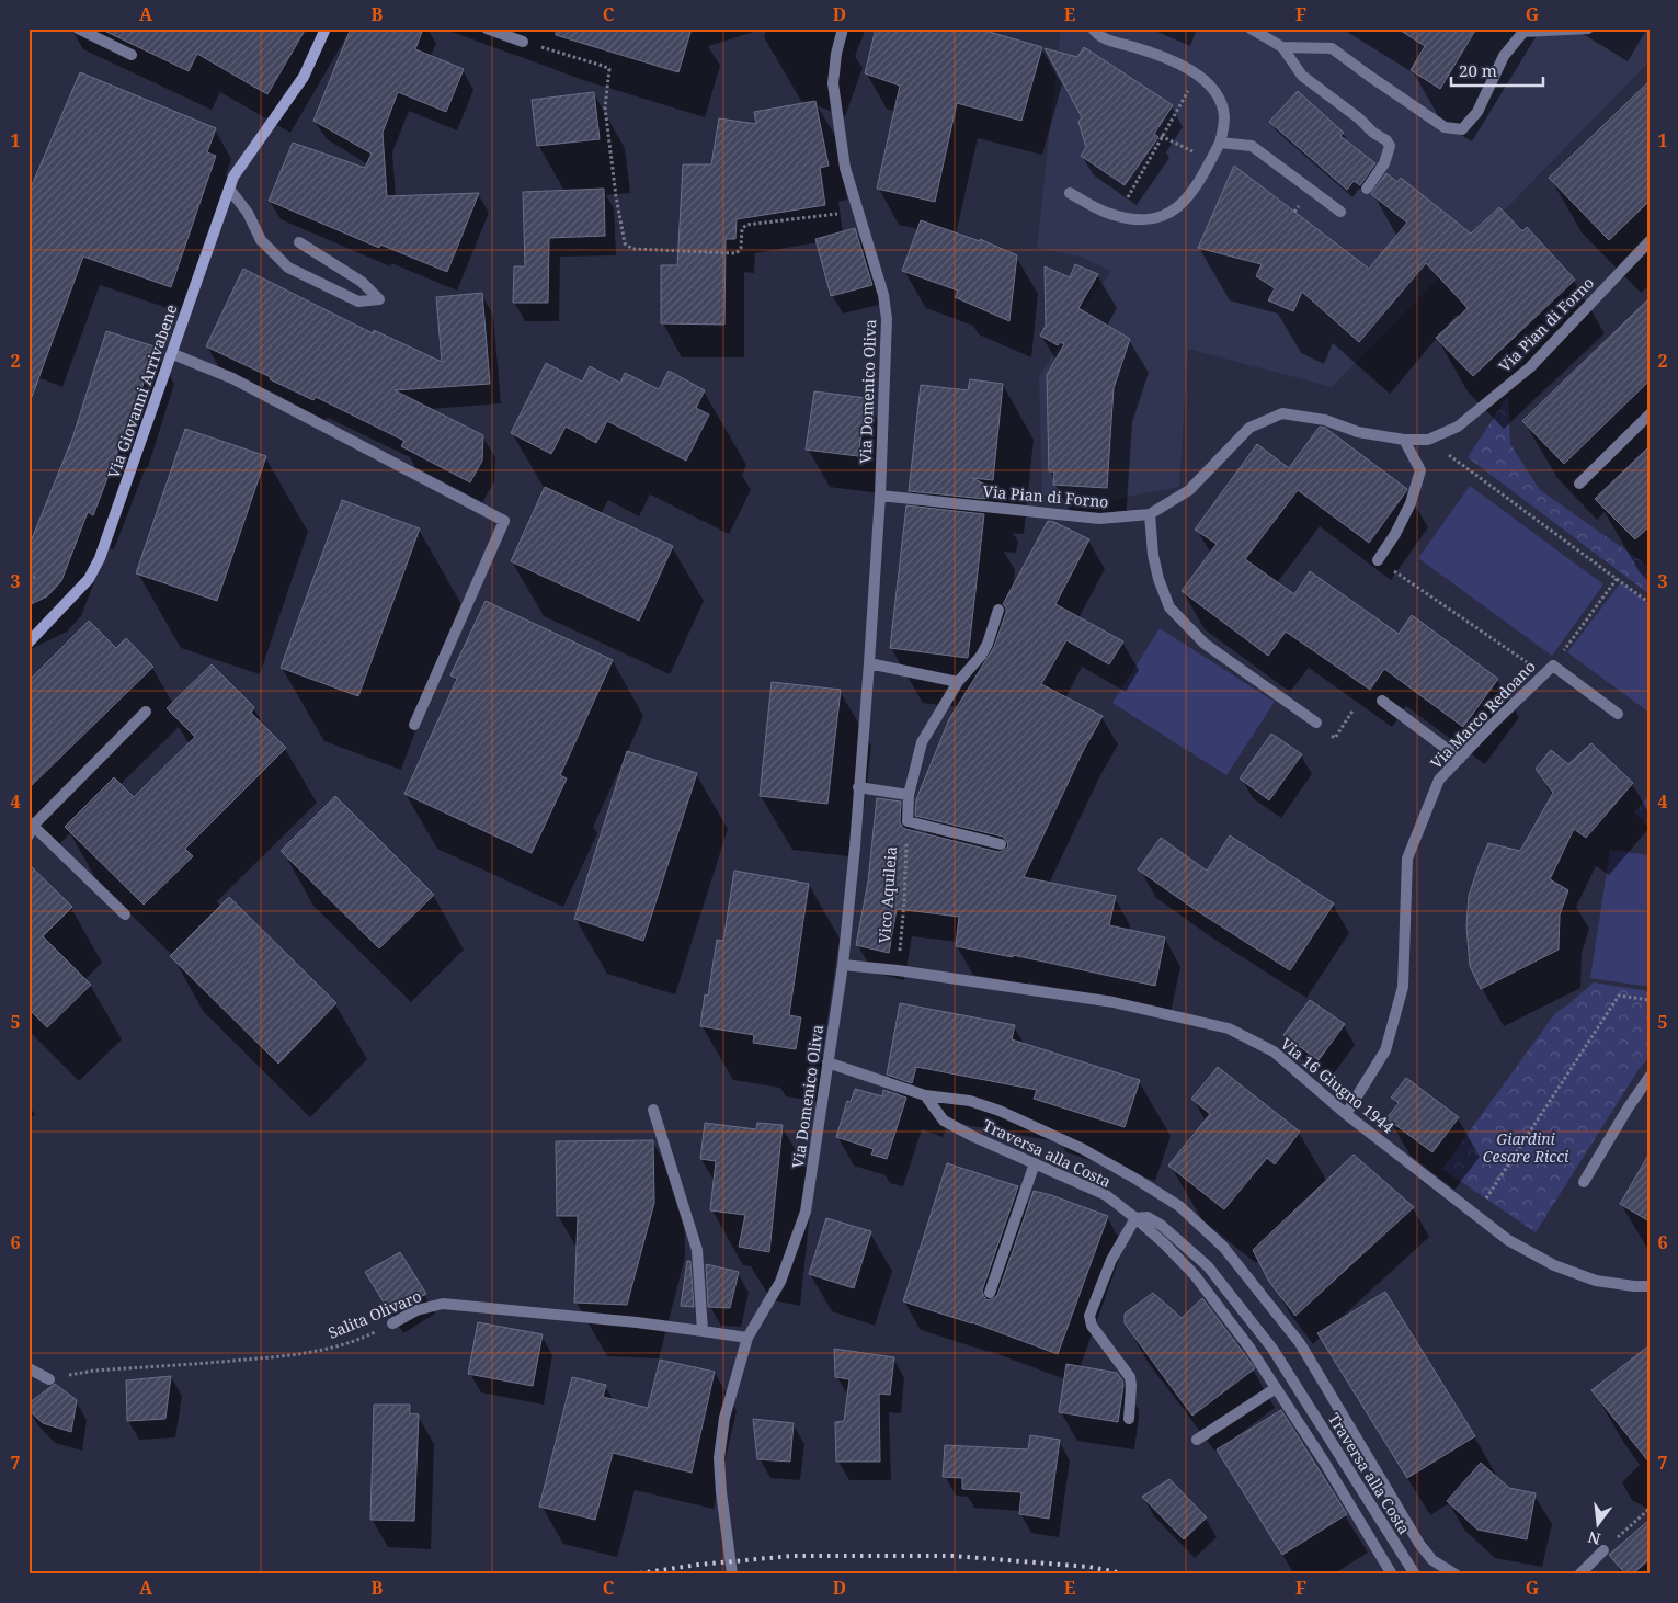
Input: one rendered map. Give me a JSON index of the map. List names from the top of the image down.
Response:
{
  "streets": {
    "street": [
      "Via Pian di Forno",
      "Via Giovanni Arrivabene",
      "Via Domenico Oliva",
      "Via Marco Redoano",
      "Via 16 Giugno 1944",
      "Traversa alla Costa",
      "Salita Olivaro"
    ],
    "path": ["Vico Aquileia"]
  },
  "crossings": [
    ["Via Pian di Forno", "Via Domenico Oliva"],
    ["Via Domenico Oliva", "Via 16 Giugno 1944"],
    ["Via Domenico Oliva", "Salita Olivaro"],
    ["Via Marco Redoano", "Via 16 Giugno 1944"],
    ["Vico Aquileia", "Via 16 Giugno 1944"]
  ],
  "parks": ["Giardini Cesare Ricci"],
  "scale_bar": "20 m",
  "north": "bottom",
  "grid": {
    "columns": [
      "A",
      "B",
      "C",
      "D",
      "E",
      "F",
      "G"
    ],
    "rows": [
      "1",
      "2",
      "3",
      "4",
      "5",
      "6",
      "7"
    ]
  }
}
